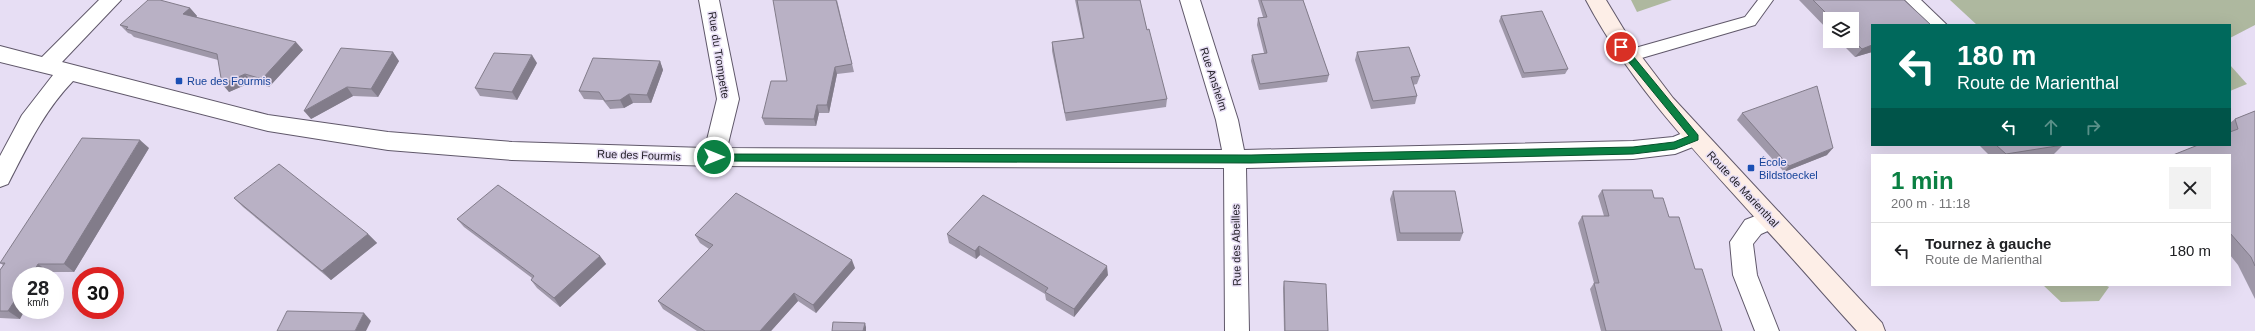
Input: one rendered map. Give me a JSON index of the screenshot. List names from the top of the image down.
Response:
{
  "streets": {
    "street": [
      "Rue du Trompette",
      "Rue Anshelm",
      "Rue des Fourmis",
      "Route de Marienthal",
      "Rue des Abeilles"
    ]
  },
  "crossings": [
    ["Rue du Trompette", "Rue des Fourmis"],
    ["Rue Anshelm", "Rue des Fourmis"],
    ["Rue Anshelm", "Rue des Abeilles"],
    ["Rue des Fourmis", "Route de Marienthal"],
    ["Rue des Fourmis", "Rue des Abeilles"]
  ],
  "places": {
    "transit": ["Rue des Fourmis", "École Bildstoeckel"]
  },
  "page": {
    "turn": ["180 m", "Route de Marienthal"],
    "heading": ["1 min", "200 m · 11:18"],
    "list": [
      {
        "name": "Tournez à gauche",
        "note": "Route de Marienthal",
        "value": "180 m"
      }
    ],
    "speed": "28 km/h",
    "limit": "30"
  }
}
